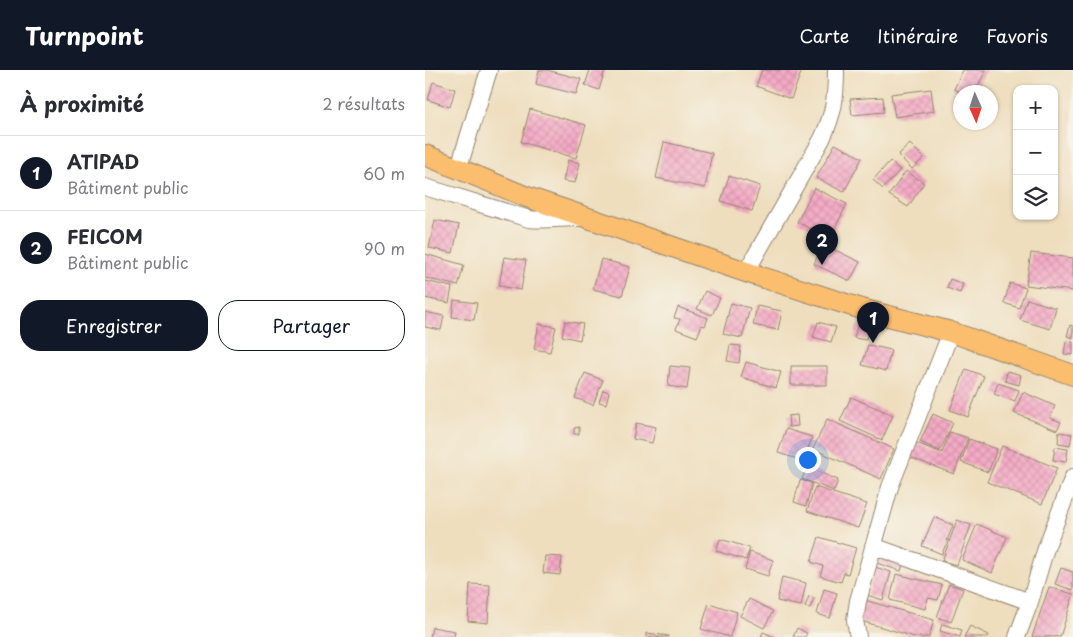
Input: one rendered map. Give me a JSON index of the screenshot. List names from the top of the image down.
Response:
{
  "north": "bottom",
  "page": {
    "header": "Turnpoint",
    "nav": ["Carte", "Itinéraire", "Favoris"],
    "heading": ["À proximité", "2 résultats"],
    "map_buttons": ["+", "−"],
    "list": [
      {
        "mark": "1",
        "name": "ATIPAD",
        "note": "Bâtiment public",
        "value": "60 m"
      },
      {
        "mark": "2",
        "name": "FEICOM",
        "note": "Bâtiment public",
        "value": "90 m"
      }
    ],
    "pins": ["2", "1"],
    "buttons": ["Enregistrer", "Partager"]
  }
}
